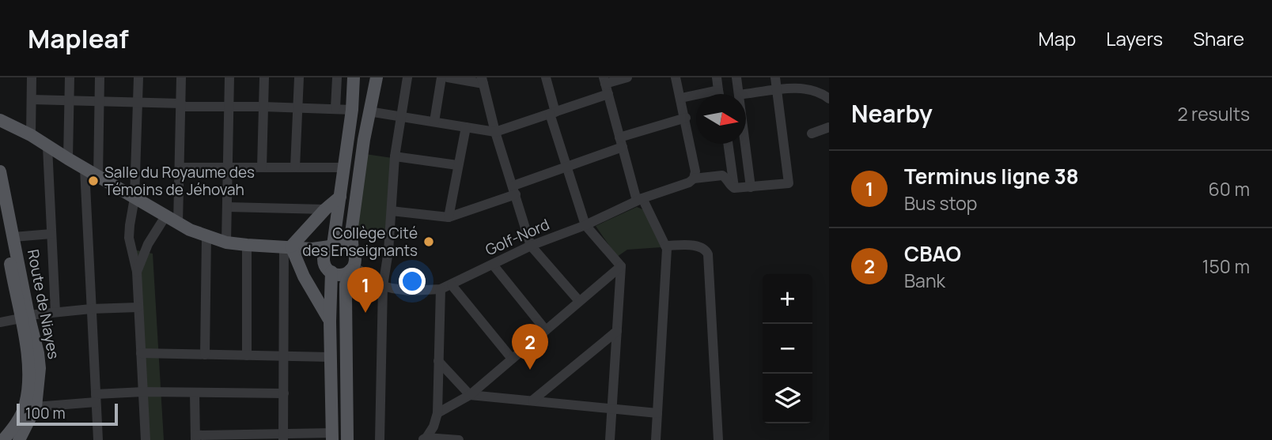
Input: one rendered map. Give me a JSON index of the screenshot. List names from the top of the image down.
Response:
{
  "streets": {
    "main road": ["Route de Niayes"],
    "street": ["Golf-Nord"]
  },
  "places": ["Salle du Royaume des Témoins de Jéhovah", "Collège Cité des Enseignants"],
  "scale_bar": "100 m",
  "north": "right",
  "page": {
    "header": "Mapleaf",
    "nav": ["Map", "Layers", "Share"],
    "heading": ["Nearby", "2 results"],
    "list": [
      {
        "mark": "1",
        "name": "Terminus ligne 38",
        "note": "Bus stop",
        "value": "60 m"
      },
      {
        "mark": "2",
        "name": "CBAO",
        "note": "Bank",
        "value": "150 m"
      }
    ],
    "pins": ["1", "2"],
    "map_buttons": ["+", "−"],
    "scale": "100 m"
  }
}
